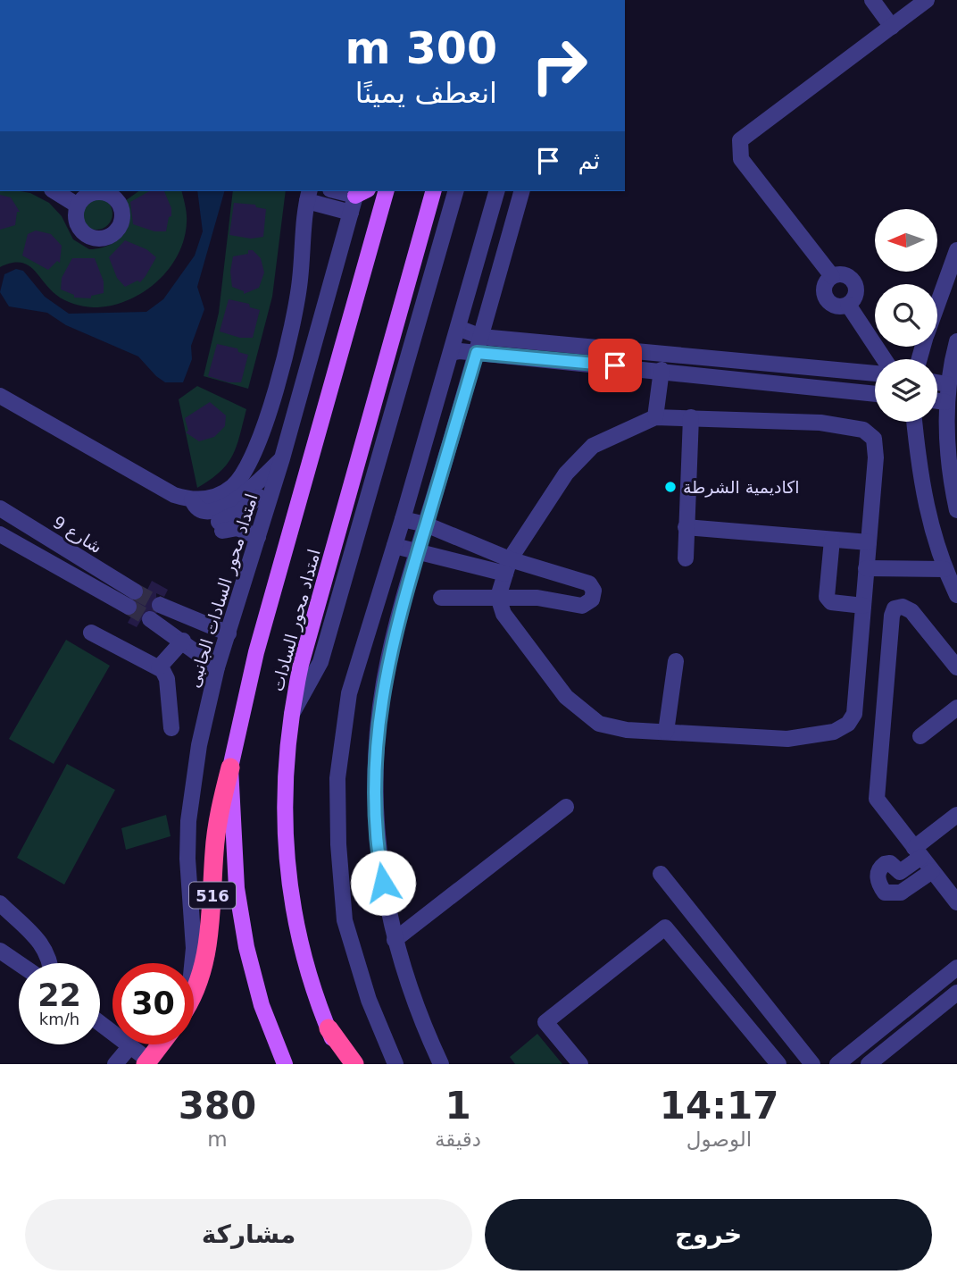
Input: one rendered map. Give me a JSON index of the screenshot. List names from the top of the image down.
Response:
{
  "streets": {
    "highway": ["516"],
    "main road": ["امتداد محور السادات"],
    "street": ["شارع 9", "امتداد محور السادات الجانبى"]
  },
  "crossings": [
    ["امتداد محور السادات", "516"]
  ],
  "places": ["اكاديمية الشرطة"],
  "north": "left",
  "page": {
    "turn": ["300 m", "انعطف يمينًا"],
    "then": "ثم",
    "speed": "22 km/h",
    "limit": "30",
    "eta": [
      "14:17",
      "الوصول",
      "1",
      "دقيقة",
      "380",
      "m"
    ],
    "buttons": ["خروج", "مشاركة"]
  }
}
